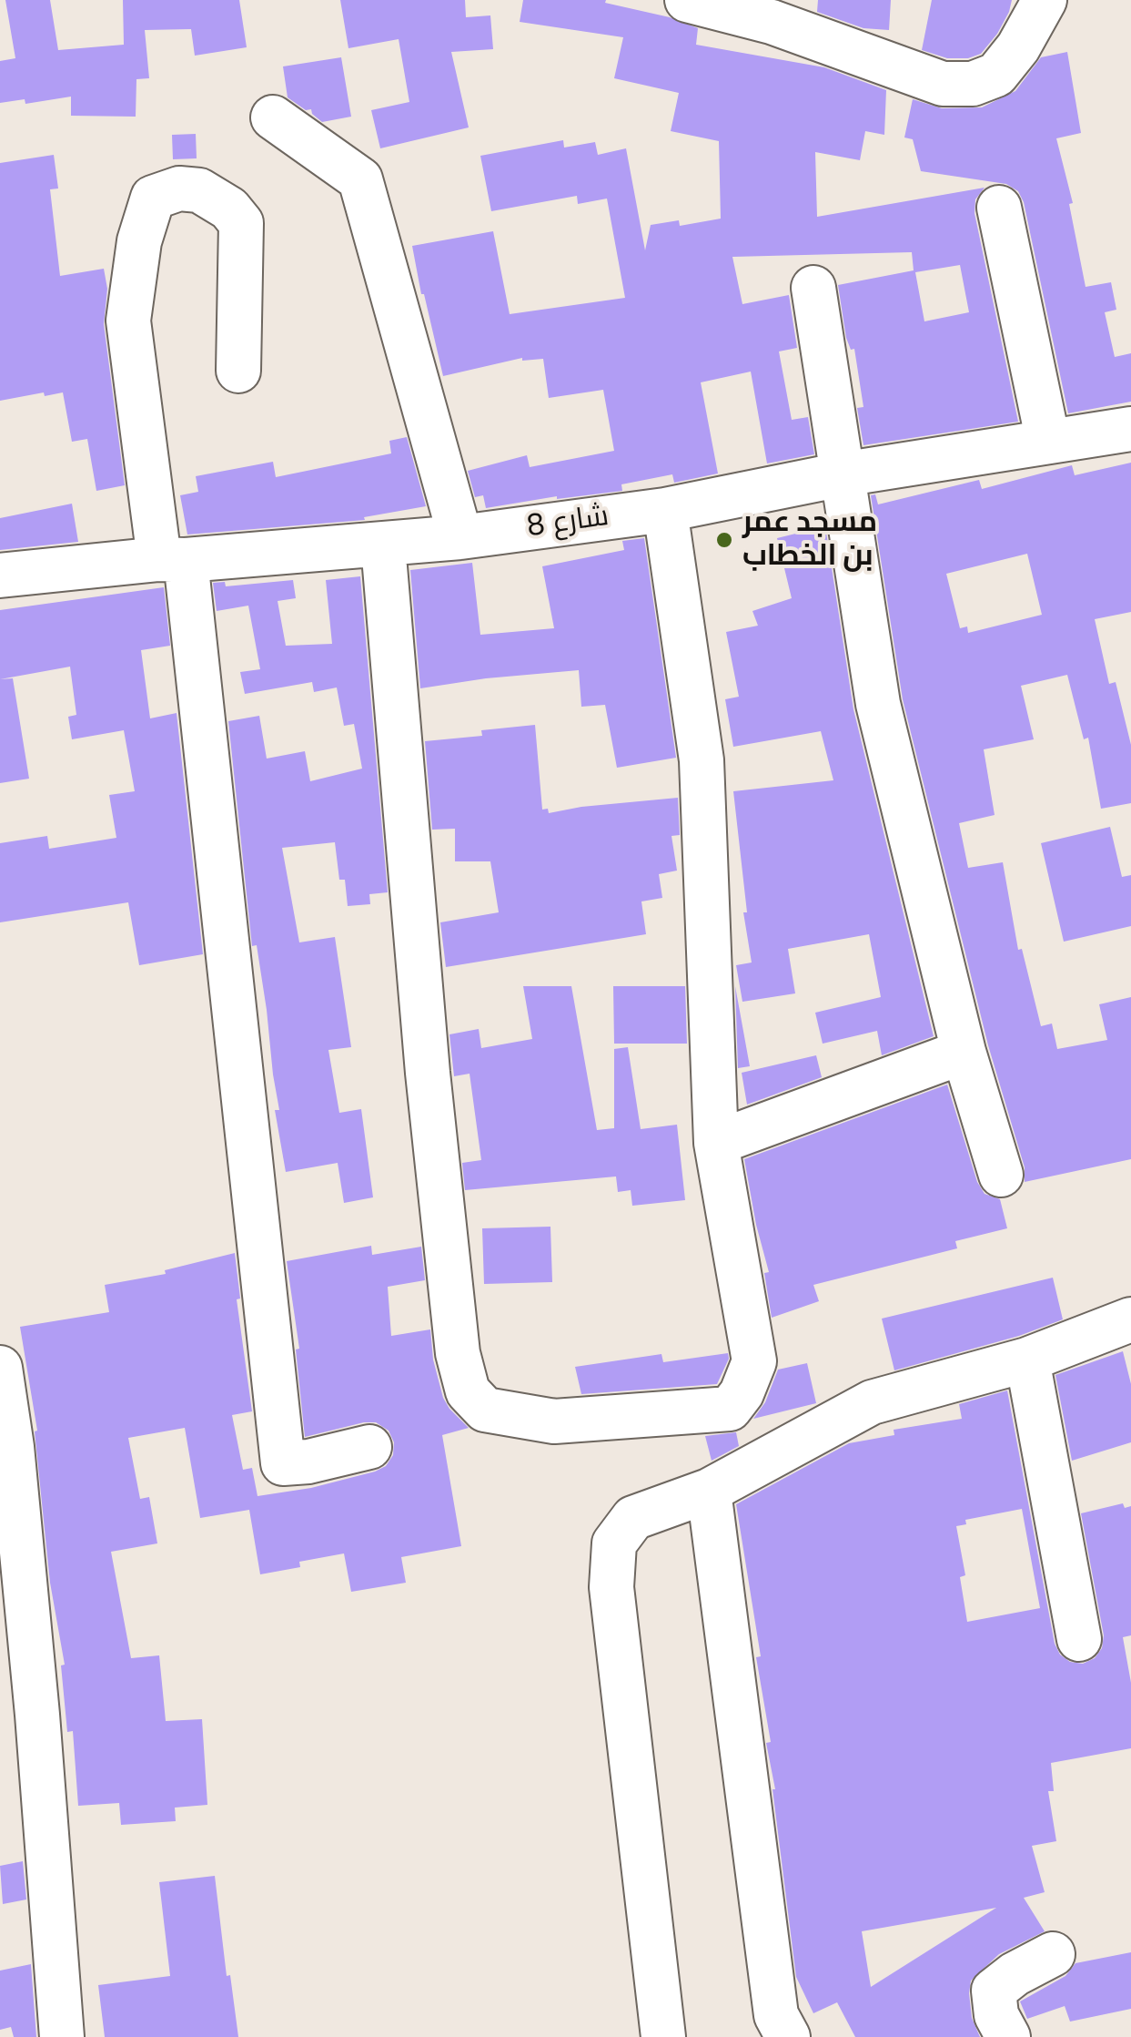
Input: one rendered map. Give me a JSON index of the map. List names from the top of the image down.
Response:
{
  "streets": {
    "street": ["شارع 8"]
  },
  "places": ["مسجد عمر بن الخطاب"]
}
